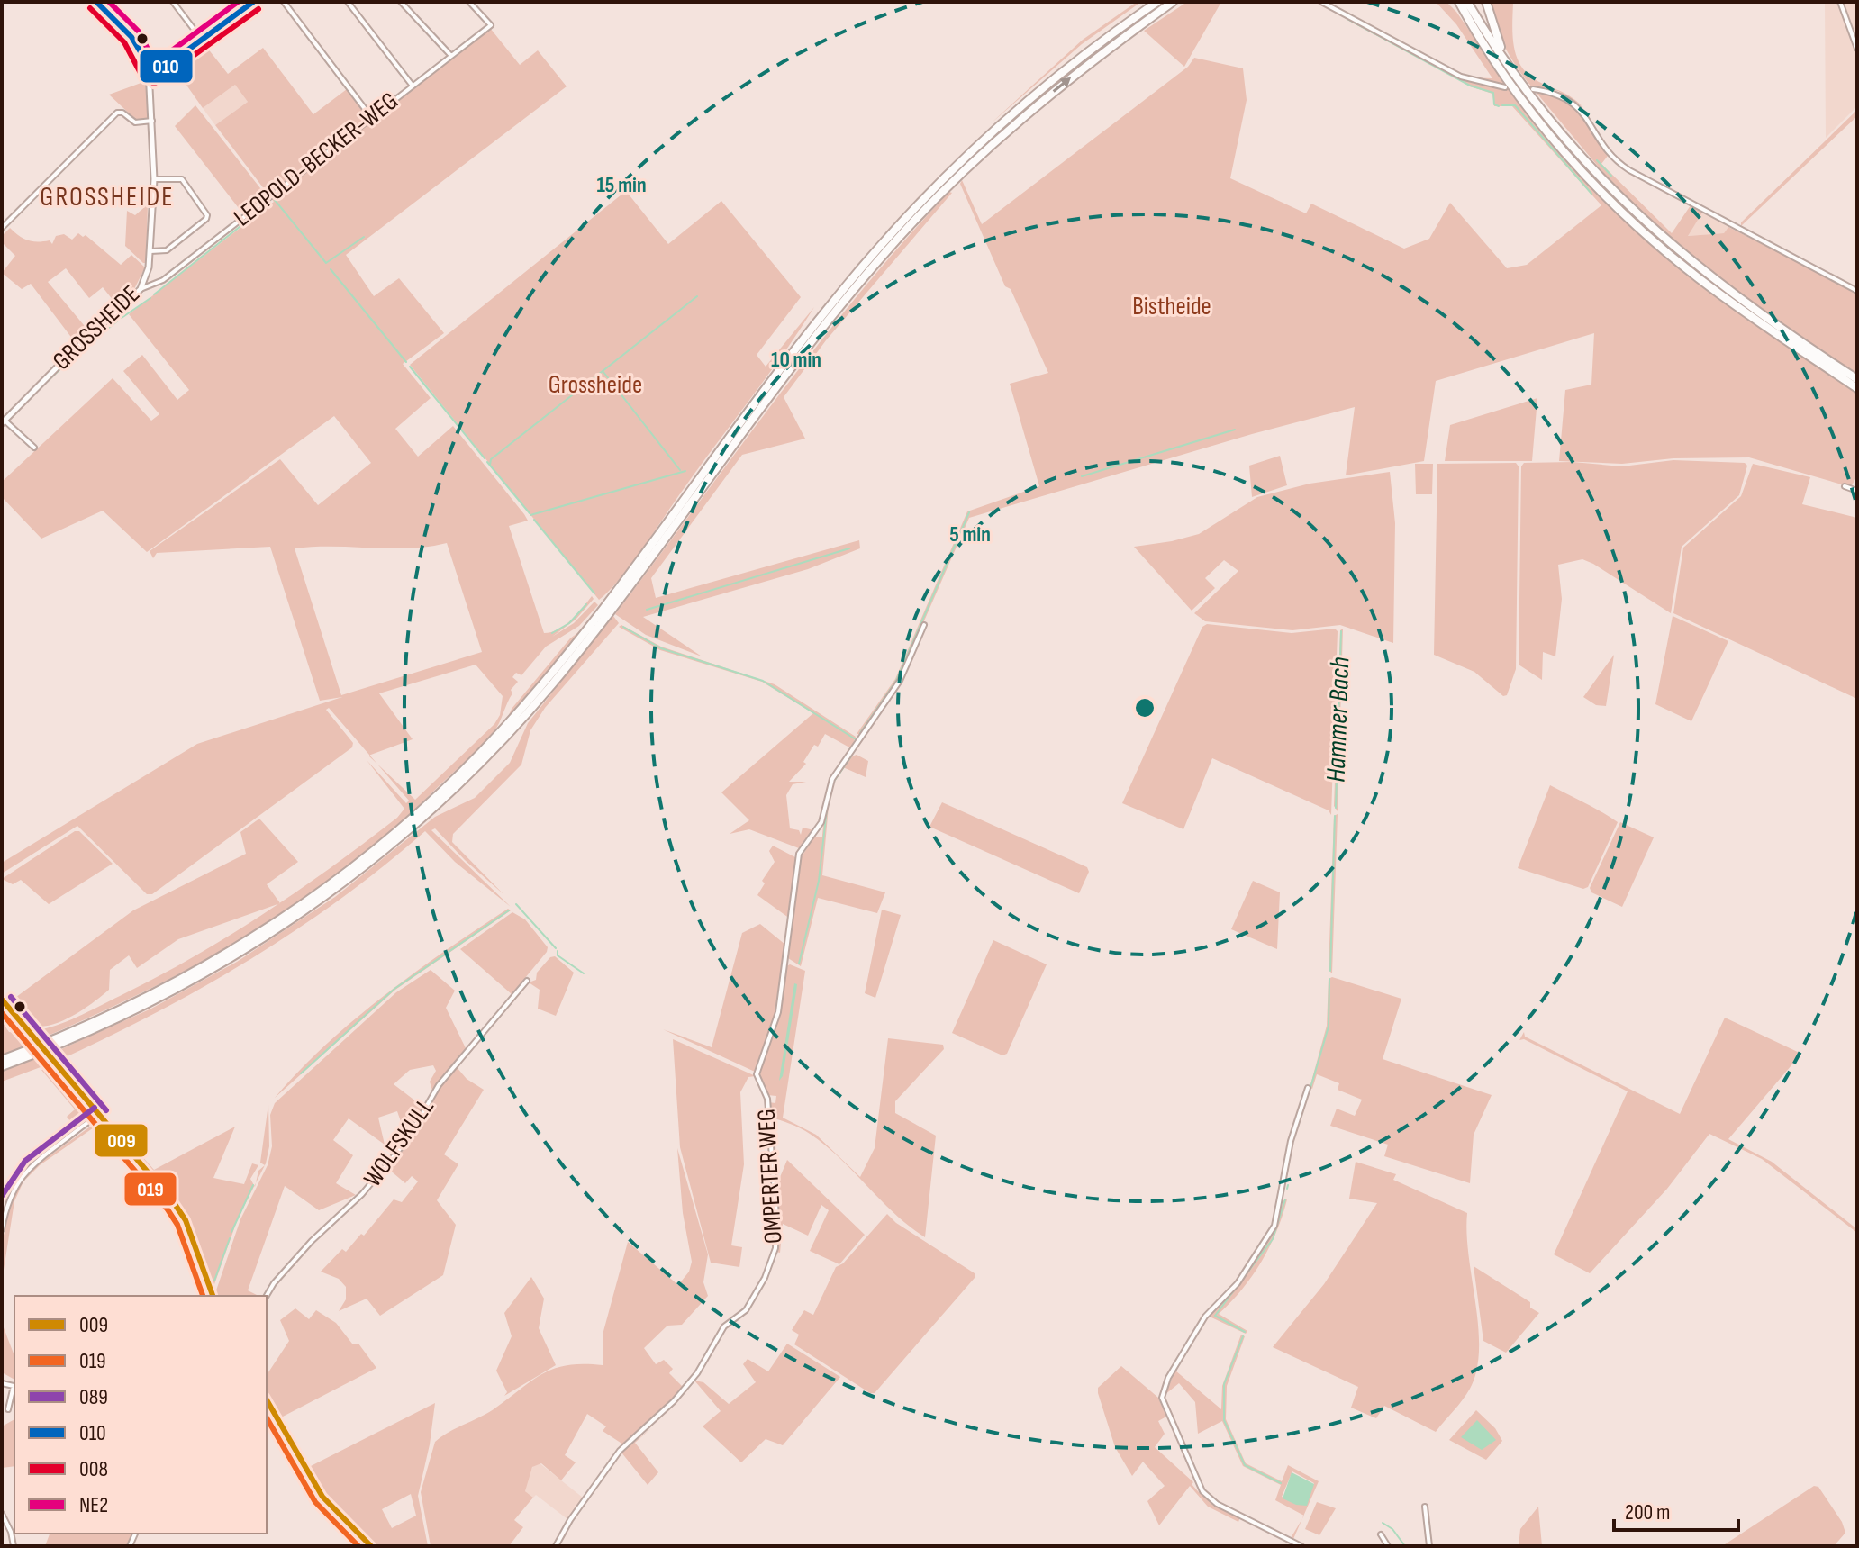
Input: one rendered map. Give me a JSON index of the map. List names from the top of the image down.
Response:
{
  "streets": {
    "street": [
      "LEOPOLD-BECKER-WEG",
      "GROSSHEIDE",
      "WOLFSKULL",
      "OMPERTER WEG"
    ]
  },
  "crossings": [
    ["LEOPOLD-BECKER-WEG", "GROSSHEIDE"]
  ],
  "districts": ["GROSSHEIDE"],
  "water": ["Hammer Bach"],
  "parks": ["Bistheide", "Grossheide"],
  "lines": [
    "transit line 010",
    "transit line NE2",
    "transit line 008",
    "transit line 089",
    "transit line 009",
    "transit line 019"
  ],
  "legend": [
    "009",
    "019",
    "089",
    "010",
    "008",
    "NE2"
  ],
  "scale_bar": "200 m",
  "rings": ["15 min", "10 min", "5 min"]
}
